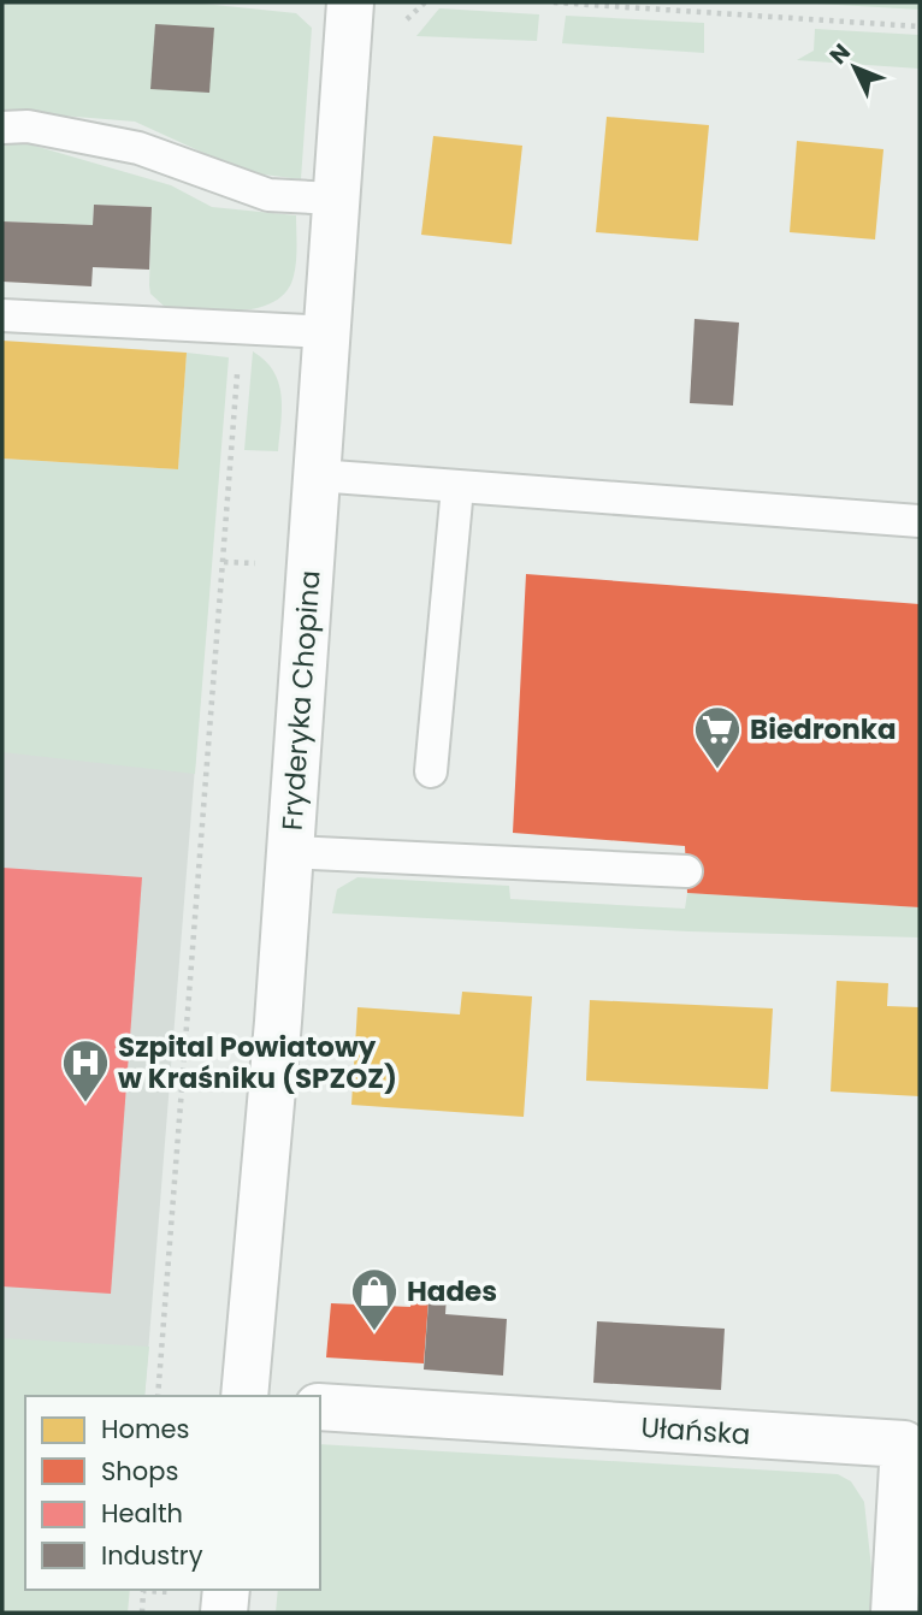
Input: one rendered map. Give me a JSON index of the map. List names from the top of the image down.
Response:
{
  "streets": {
    "street": ["Fryderyka Chopina", "Ułańska"]
  },
  "places": {
    "supermarket": ["Biedronka"],
    "hospital": ["Szpital Powiatowy w Kraśniku (SPZOZ)"],
    "shop": ["Hades"]
  },
  "legend": [
    "Homes",
    "Shops",
    "Health",
    "Industry"
  ],
  "north": "top left"
}
